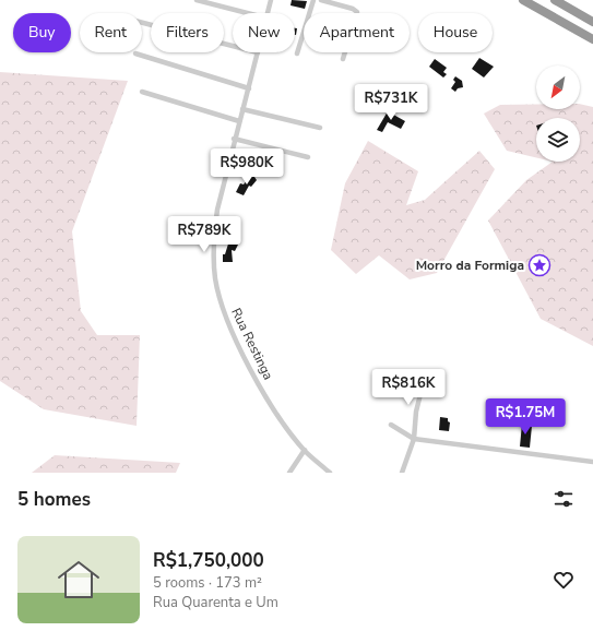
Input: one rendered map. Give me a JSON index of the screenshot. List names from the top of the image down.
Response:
{
  "streets": {
    "street": ["Rua Restinga"]
  },
  "places": {
    "place": ["Morro da Formiga"]
  },
  "north": "bottom left",
  "page": {
    "chip": [
      "Buy",
      "Rent",
      "Filters",
      "New",
      "Apartment",
      "House"
    ],
    "price": [
      "R$731K",
      "R$980K",
      "R$789K",
      "R$816K",
      "R$1.75M"
    ],
    "heading": "5 homes",
    "list": [
      {
        "name": "R$1,750,000",
        "note": "5 rooms · 173 m² · Rua Quarenta e Um"
      }
    ]
  }
}
